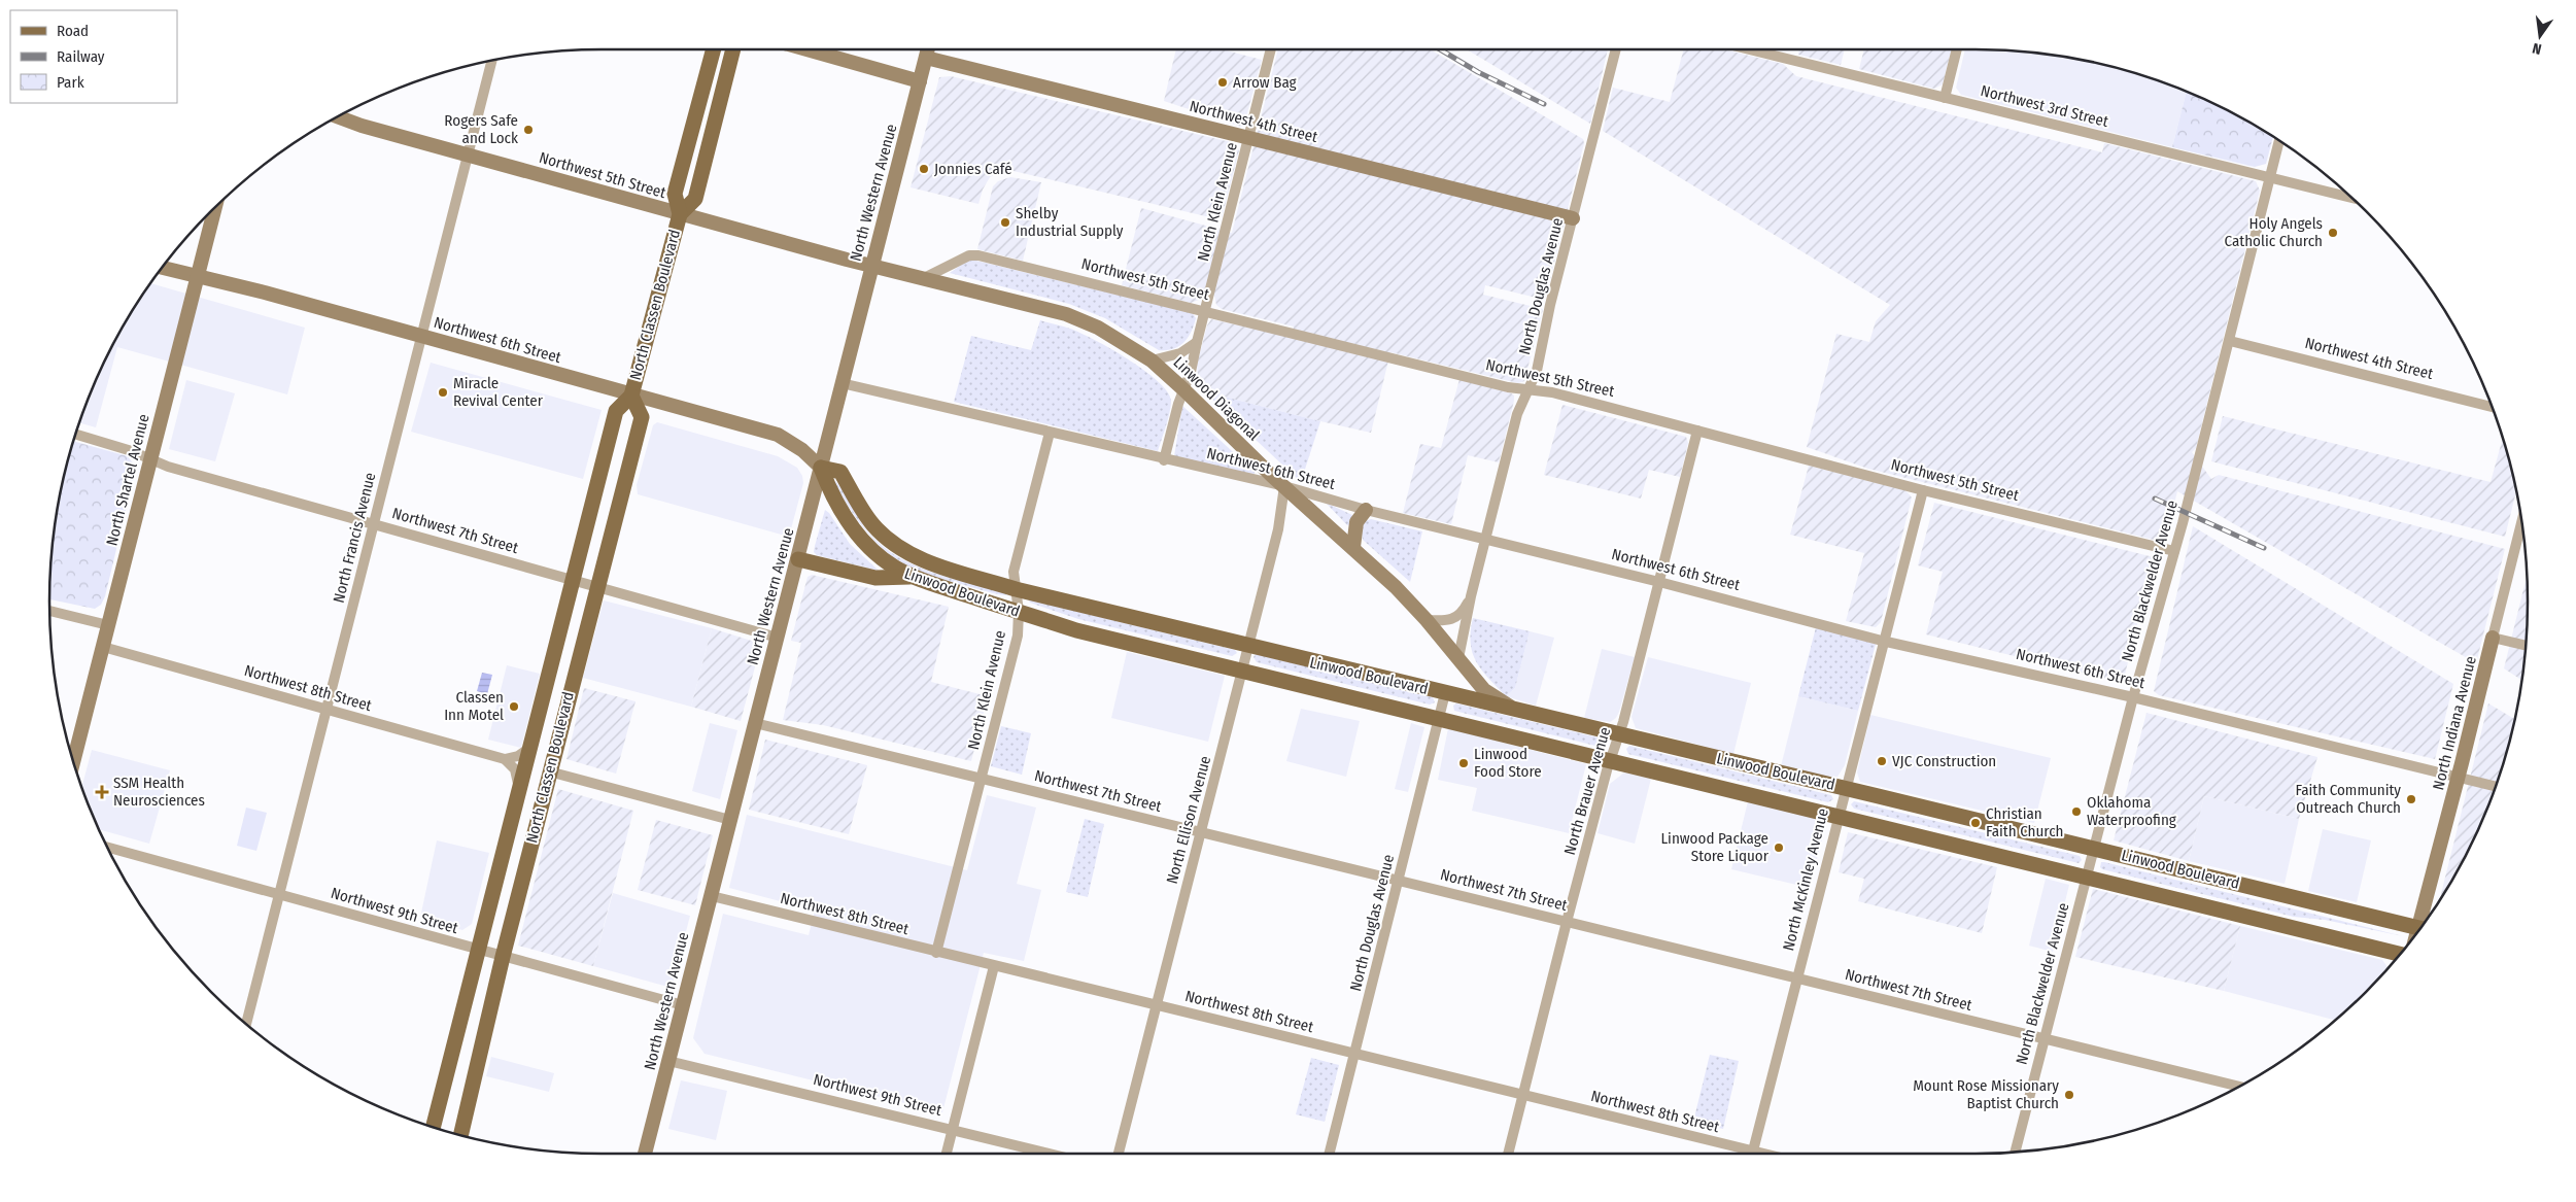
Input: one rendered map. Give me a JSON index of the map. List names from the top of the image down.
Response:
{
  "streets": {
    "main road": [
      "Northwest 4th Street",
      "Northwest 5th Street",
      "North Western Avenue",
      "North Classen Boulevard",
      "Northwest 6th Street",
      "Linwood Diagonal",
      "North Shartel Avenue",
      "Linwood Boulevard",
      "North Indiana Avenue"
    ],
    "street": [
      "Northwest 3rd Street",
      "North Klein Avenue",
      "North Douglas Avenue",
      "Northwest 7th Street",
      "North Francis Avenue",
      "North Blackwelder Avenue",
      "Northwest 8th Street",
      "North Brauer Avenue",
      "North Ellison Avenue",
      "North McKinley Avenue",
      "Northwest 9th Street"
    ]
  },
  "crossings": [
    ["Northwest 3rd Street", "North Blackwelder Avenue"],
    ["Northwest 4th Street", "North Western Avenue"],
    ["Northwest 4th Street", "North Klein Avenue"],
    ["Northwest 4th Street", "North Douglas Avenue"],
    ["Northwest 4th Street", "North Blackwelder Avenue"],
    ["Northwest 5th Street", "North Western Avenue"],
    ["Northwest 5th Street", "North Klein Avenue"],
    ["Northwest 5th Street", "North Douglas Avenue"],
    ["Northwest 5th Street", "North Classen Boulevard"],
    ["Northwest 5th Street", "Linwood Diagonal"],
    ["Northwest 5th Street", "North Francis Avenue"],
    ["Northwest 5th Street", "North Blackwelder Avenue"],
    ["Northwest 5th Street", "North Brauer Avenue"],
    ["Northwest 5th Street", "North McKinley Avenue"],
    ["North Western Avenue", "Northwest 6th Street"],
    ["North Western Avenue", "Linwood Diagonal"],
    ["North Western Avenue", "Northwest 7th Street"],
    ["North Western Avenue", "Linwood Boulevard"],
    ["North Western Avenue", "Northwest 8th Street"],
    ["North Western Avenue", "Northwest 9th Street"],
    ["North Klein Avenue", "Northwest 6th Street"],
    ["North Klein Avenue", "Linwood Diagonal"],
    ["North Klein Avenue", "Northwest 7th Street"],
    ["North Klein Avenue", "Linwood Boulevard"],
    ["North Klein Avenue", "Northwest 8th Street"],
    ["North Douglas Avenue", "Northwest 6th Street"],
    ["North Douglas Avenue", "Linwood Diagonal"],
    ["North Douglas Avenue", "Northwest 7th Street"],
    ["North Douglas Avenue", "Linwood Boulevard"],
    ["North Douglas Avenue", "Northwest 8th Street"],
    ["North Classen Boulevard", "Northwest 6th Street"],
    ["North Classen Boulevard", "Northwest 7th Street"],
    ["North Classen Boulevard", "Northwest 9th Street"],
    ["Northwest 6th Street", "Linwood Diagonal"],
    ["Northwest 6th Street", "North Shartel Avenue"],
    ["Northwest 6th Street", "North Francis Avenue"],
    ["Northwest 6th Street", "North Blackwelder Avenue"],
    ["Northwest 6th Street", "Linwood Boulevard"],
    ["Northwest 6th Street", "North Indiana Avenue"],
    ["Northwest 6th Street", "North Brauer Avenue"],
    ["Northwest 6th Street", "North Ellison Avenue"],
    ["Northwest 6th Street", "North McKinley Avenue"],
    ["Linwood Diagonal", "Linwood Boulevard"],
    ["Linwood Diagonal", "North Ellison Avenue"],
    ["North Shartel Avenue", "Northwest 7th Street"],
    ["North Shartel Avenue", "Northwest 8th Street"],
    ["Northwest 7th Street", "North Francis Avenue"],
    ["Northwest 7th Street", "North Blackwelder Avenue"],
    ["Northwest 7th Street", "North Brauer Avenue"],
    ["Northwest 7th Street", "North Ellison Avenue"],
    ["Northwest 7th Street", "North McKinley Avenue"],
    ["North Francis Avenue", "Northwest 8th Street"],
    ["North Francis Avenue", "Northwest 9th Street"],
    ["North Blackwelder Avenue", "Linwood Boulevard"],
    ["Linwood Boulevard", "North Brauer Avenue"],
    ["Linwood Boulevard", "North Ellison Avenue"],
    ["Linwood Boulevard", "North McKinley Avenue"],
    ["Northwest 8th Street", "North Brauer Avenue"],
    ["Northwest 8th Street", "North Ellison Avenue"]
  ],
  "places": {
    "other": [
      "Arrow Bag",
      "Rogers Safe and Lock",
      "Jonnies Café",
      "Shelby Industrial Supply",
      "Holy Angels Catholic Church",
      "Miracle Revival Center",
      "Classen Inn Motel",
      "VJC Construction",
      "Linwood Food Store",
      "Faith Community Outreach Church",
      "Oklahoma Waterproofing",
      "Christian Faith Church",
      "Linwood Package Store Liquor",
      "Mount Rose Missionary Baptist Church"
    ],
    "health": ["SSM Health Neurosciences"]
  },
  "legend": ["Road", "Railway", "Park"],
  "north": "bottom"
}
